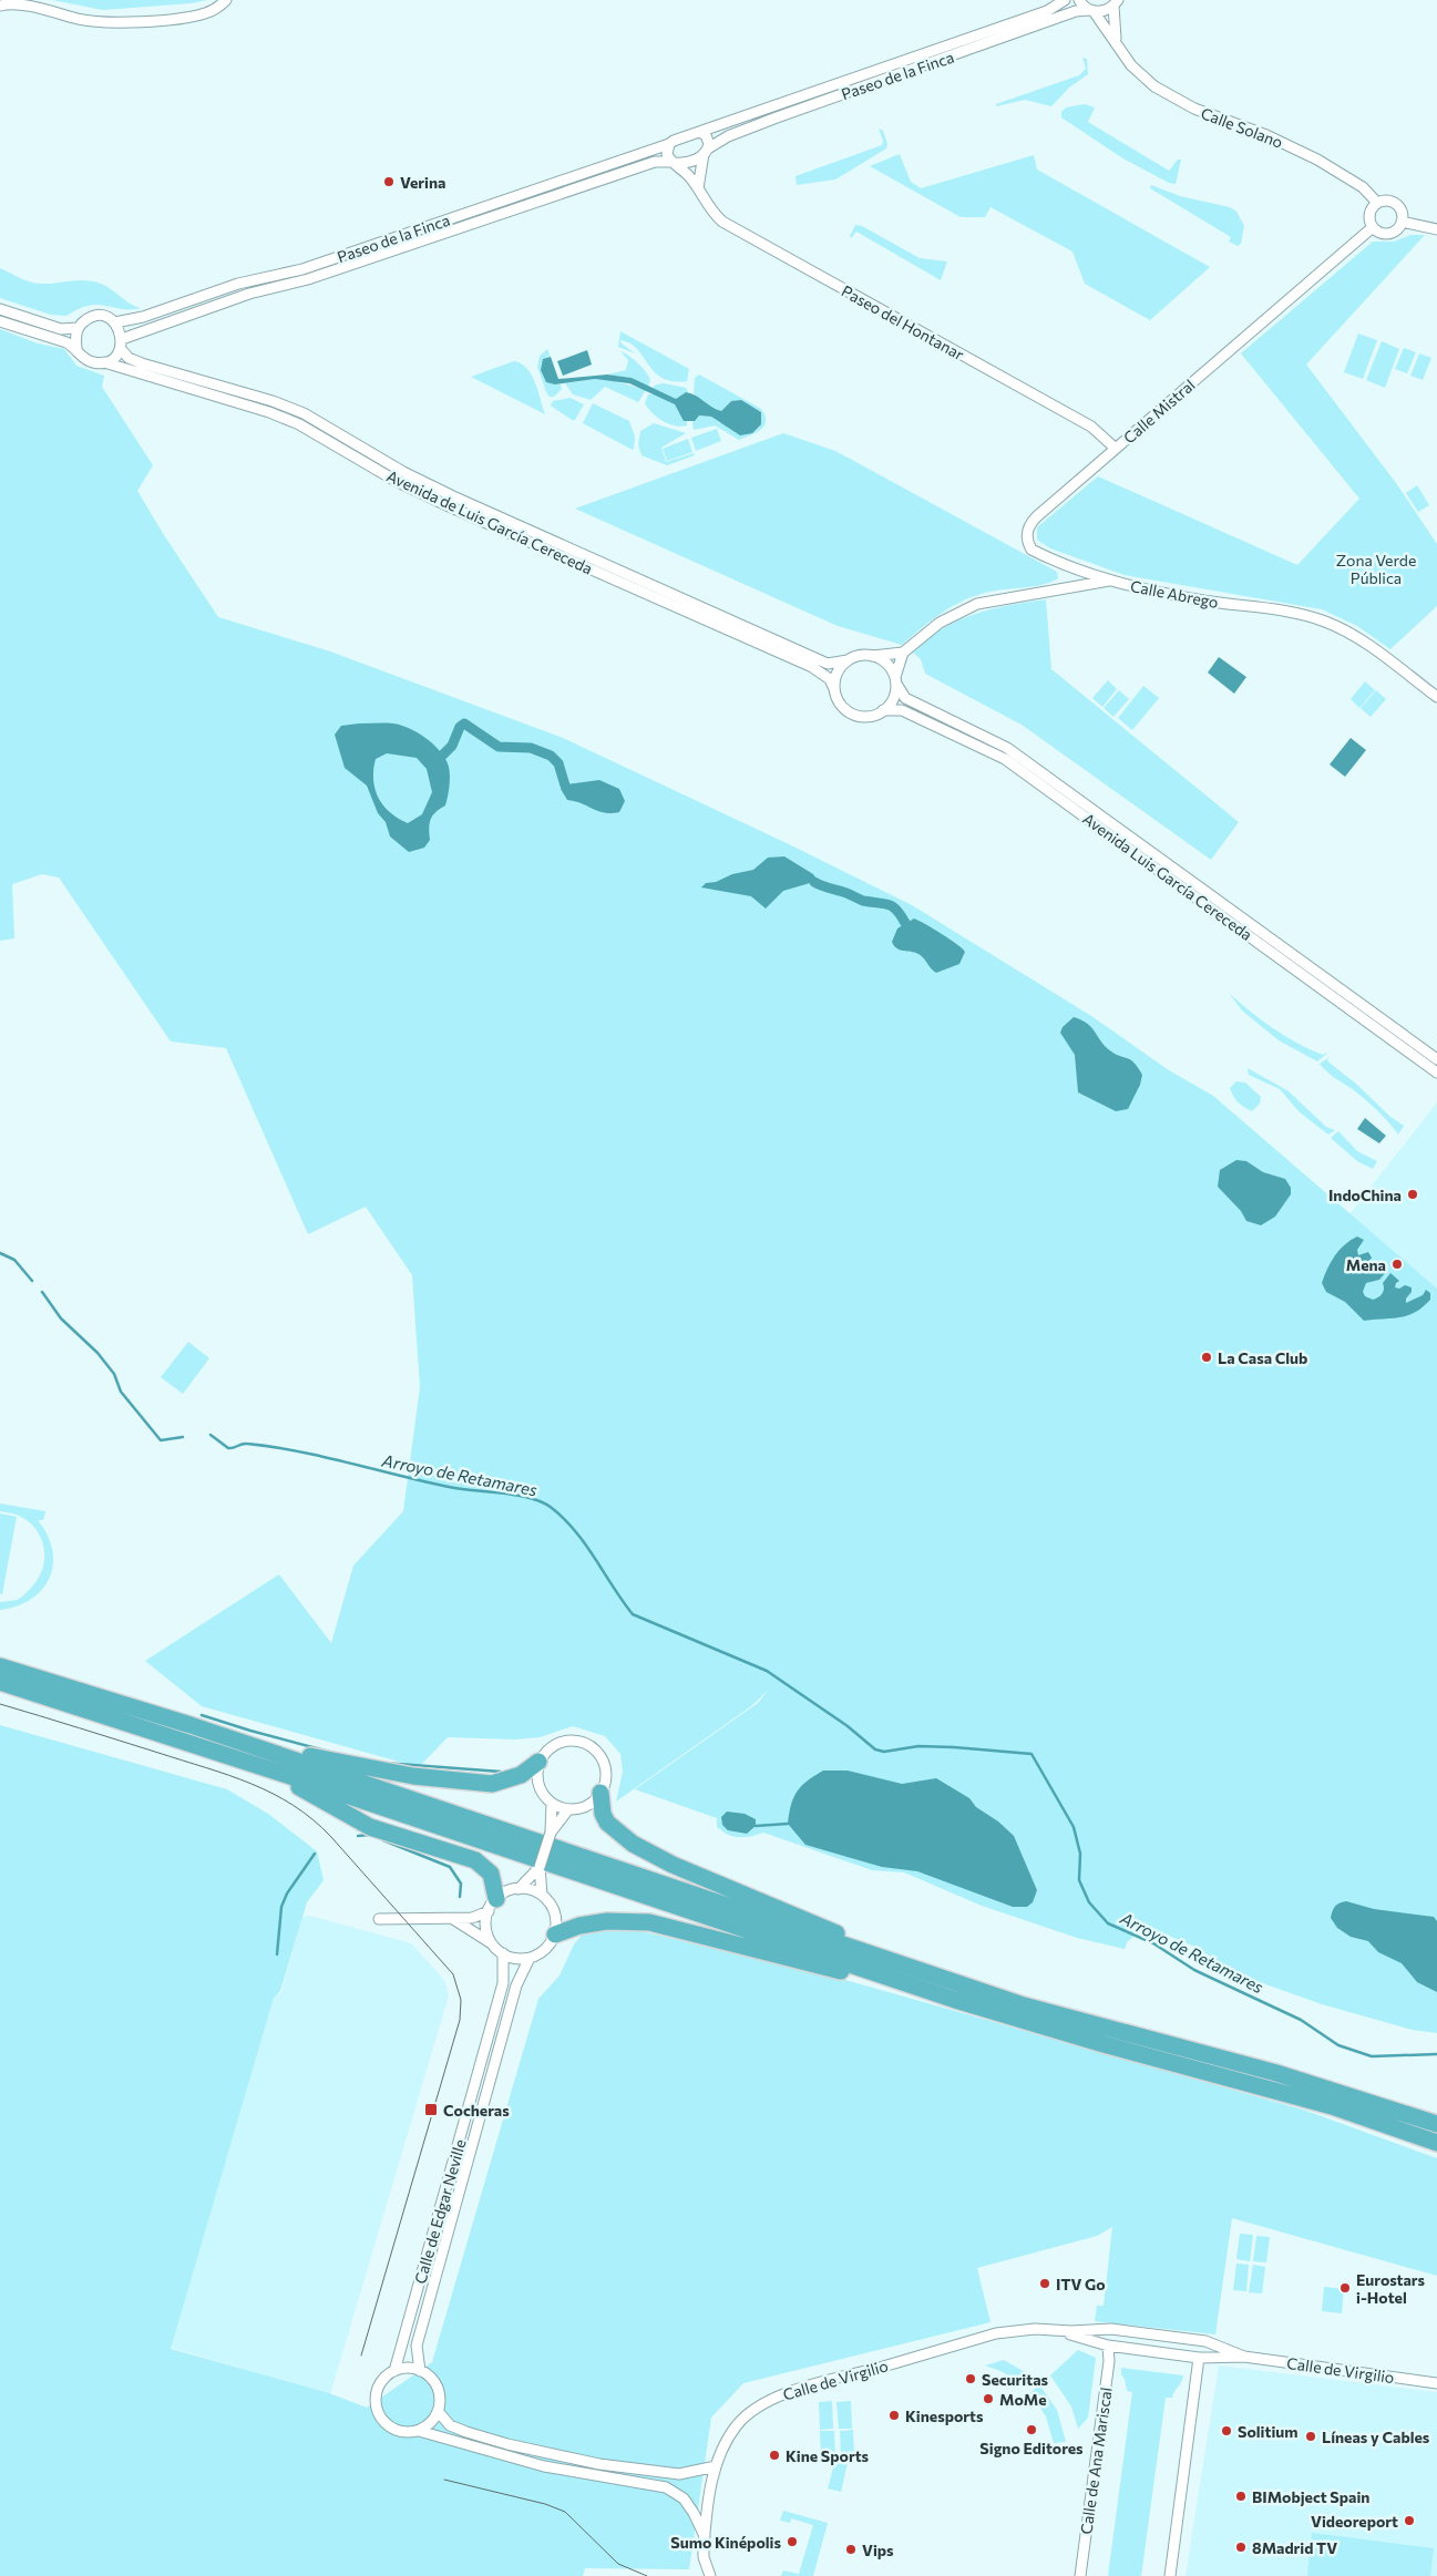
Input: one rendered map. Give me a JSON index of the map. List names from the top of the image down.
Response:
{
  "streets": {
    "street": [
      "Paseo de la Finca",
      "Calle Solano",
      "Paseo del Hontanar",
      "Calle Mistral",
      "Avenida de Luis García Cereceda",
      "Calle Abrego",
      "Avenida Luis García Cereceda",
      "Calle de Edgar Neville",
      "Calle de Virgilio",
      "Calle de Ana Mariscal"
    ]
  },
  "crossings": [
    ["Paseo de la Finca", "Calle Solano"],
    ["Paseo de la Finca", "Paseo del Hontanar"],
    ["Paseo de la Finca", "Avenida de Luis García Cereceda"],
    ["Calle Solano", "Calle Mistral"],
    ["Paseo del Hontanar", "Calle Mistral"],
    ["Calle Mistral", "Calle Abrego"],
    ["Avenida de Luis García Cereceda", "Avenida Luis García Cereceda"],
    ["Calle de Virgilio", "Calle de Ana Mariscal"]
  ],
  "water": ["Arroyo de Retamares"],
  "parks": ["Zona Verde Pública"],
  "places": {
    "other": [
      "Verina",
      "IndoChina",
      "Mena",
      "La Casa Club",
      "ITV Go",
      "Eurostars i-Hotel",
      "Securitas",
      "MoMe",
      "Kinesports",
      "Signo Editores",
      "Solitium",
      "Líneas y Cables",
      "Kine Sports",
      "BIMobject Spain",
      "Videoreport",
      "Sumo Kinépolis",
      "8Madrid TV",
      "Vips"
    ],
    "transit": ["Cocheras"]
  }
}
